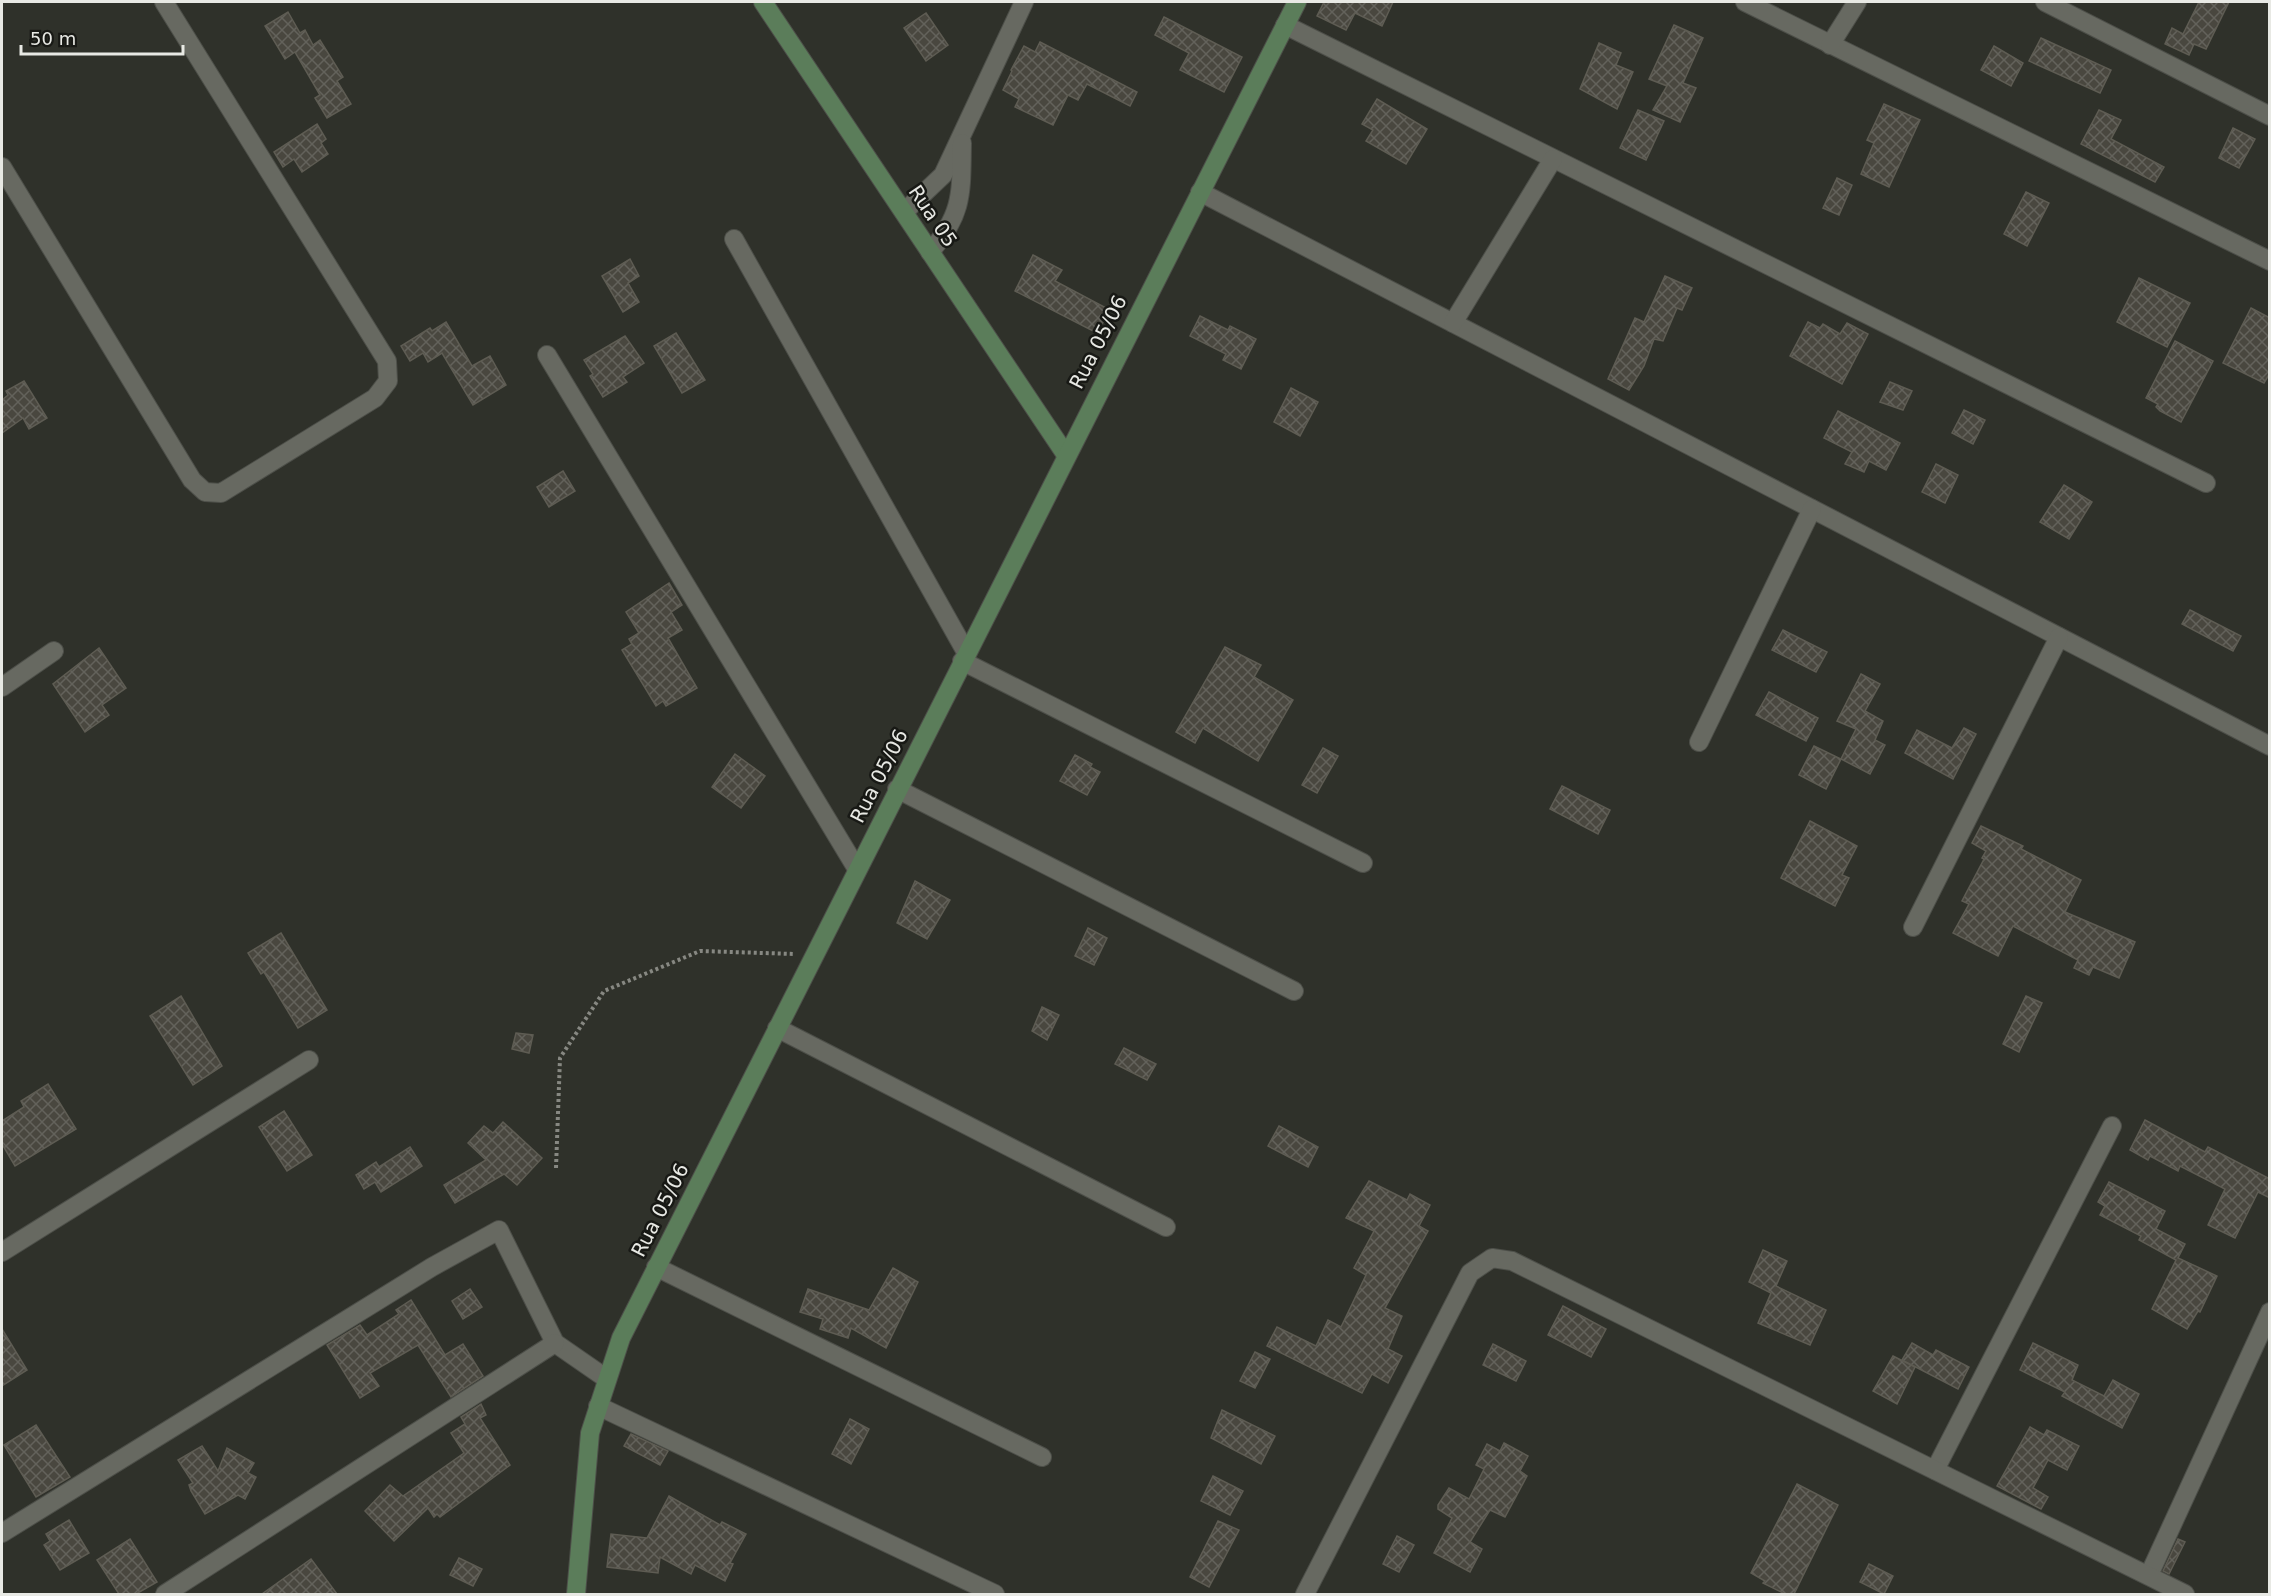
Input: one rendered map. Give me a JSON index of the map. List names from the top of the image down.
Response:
{
  "streets": {
    "street": ["Rua 05", "Rua 05/06"]
  },
  "crossings": [
    ["Rua 05", "Rua 05/06"]
  ],
  "scale_bar": "50 m"
}
